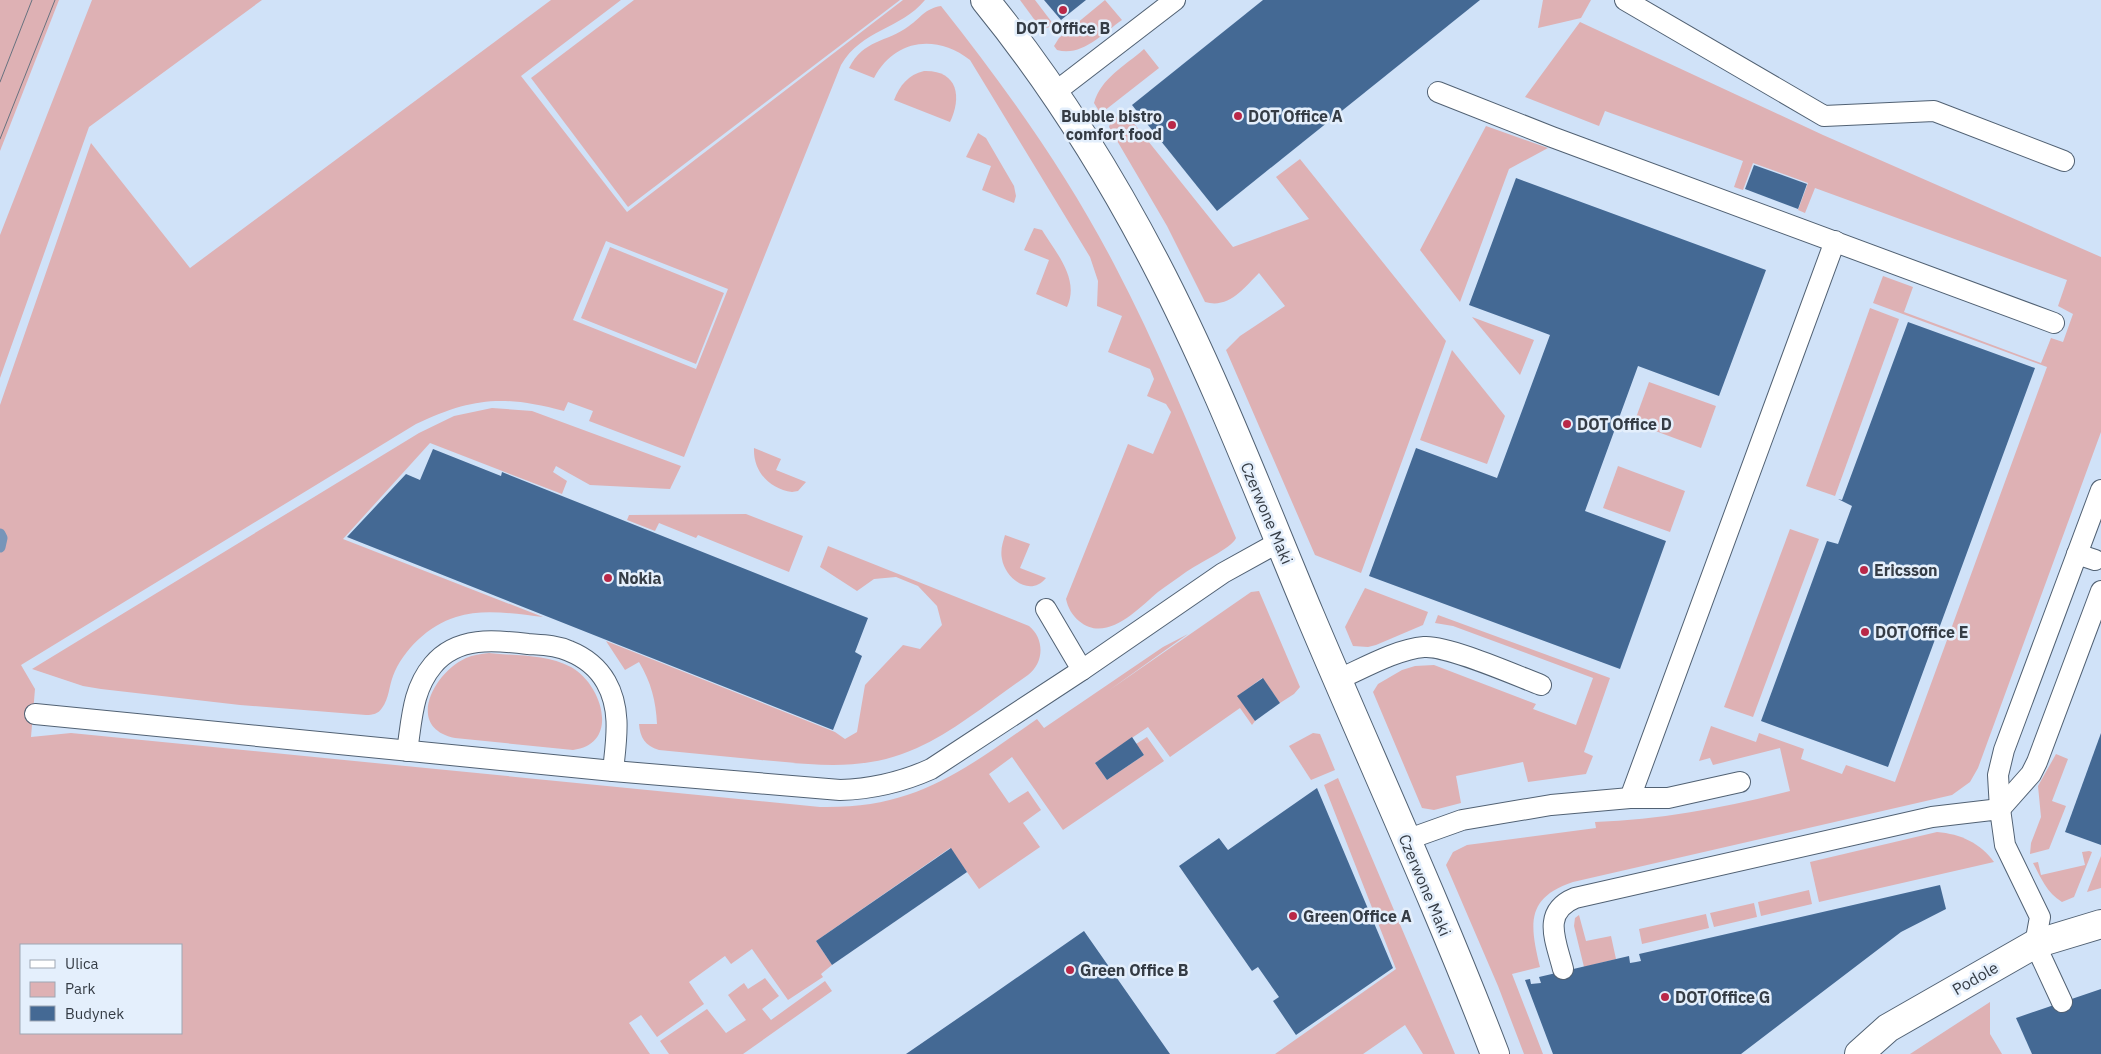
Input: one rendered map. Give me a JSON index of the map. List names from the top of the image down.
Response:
{
  "streets": {
    "street": ["Czerwone Maki", "Podole"]
  },
  "places": [
    "DOT Office B",
    "DOT Office A",
    "Bubble bistro comfort food",
    "DOT Office D",
    "Ericsson",
    "Nokia",
    "DOT Office E",
    "Green Office A",
    "Green Office B",
    "DOT Office G"
  ],
  "legend": ["Ulica", "Park", "Budynek"]
}
